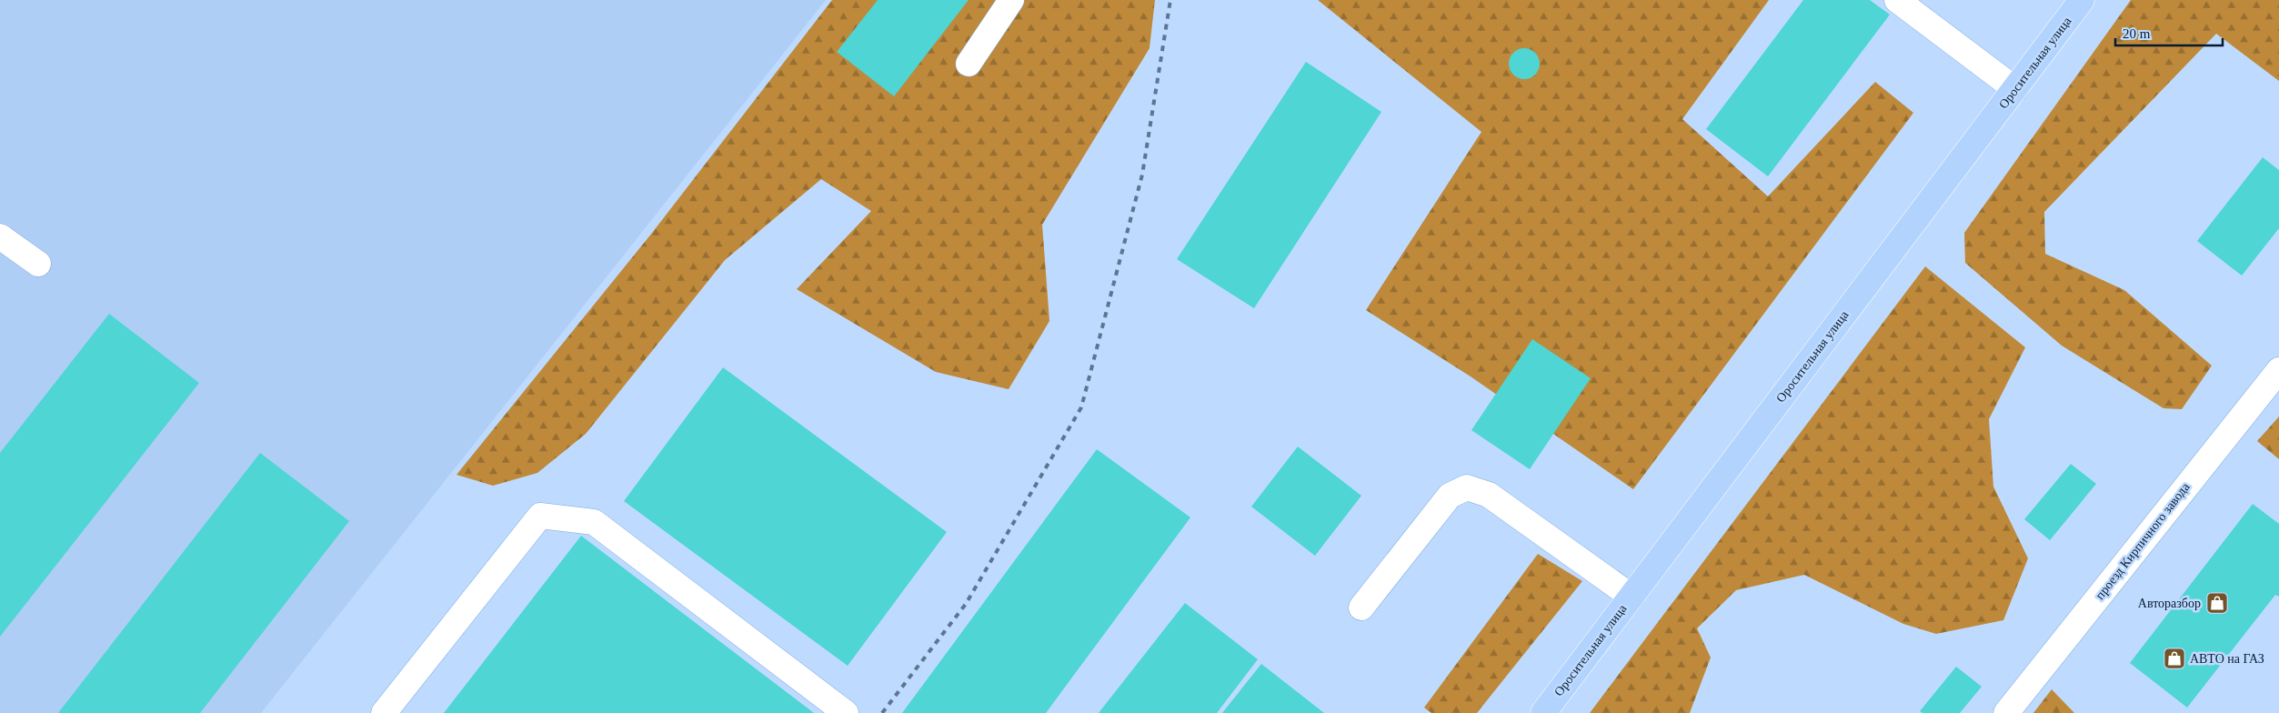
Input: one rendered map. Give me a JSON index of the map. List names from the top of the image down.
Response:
{
  "streets": {
    "main road": ["Оросительная улица"],
    "street": ["проезд Кирпичного завода"]
  },
  "places": {
    "shop": ["Авторазбор", "АВТО на ГАЗ"]
  },
  "scale_bar": "20 m"
}
